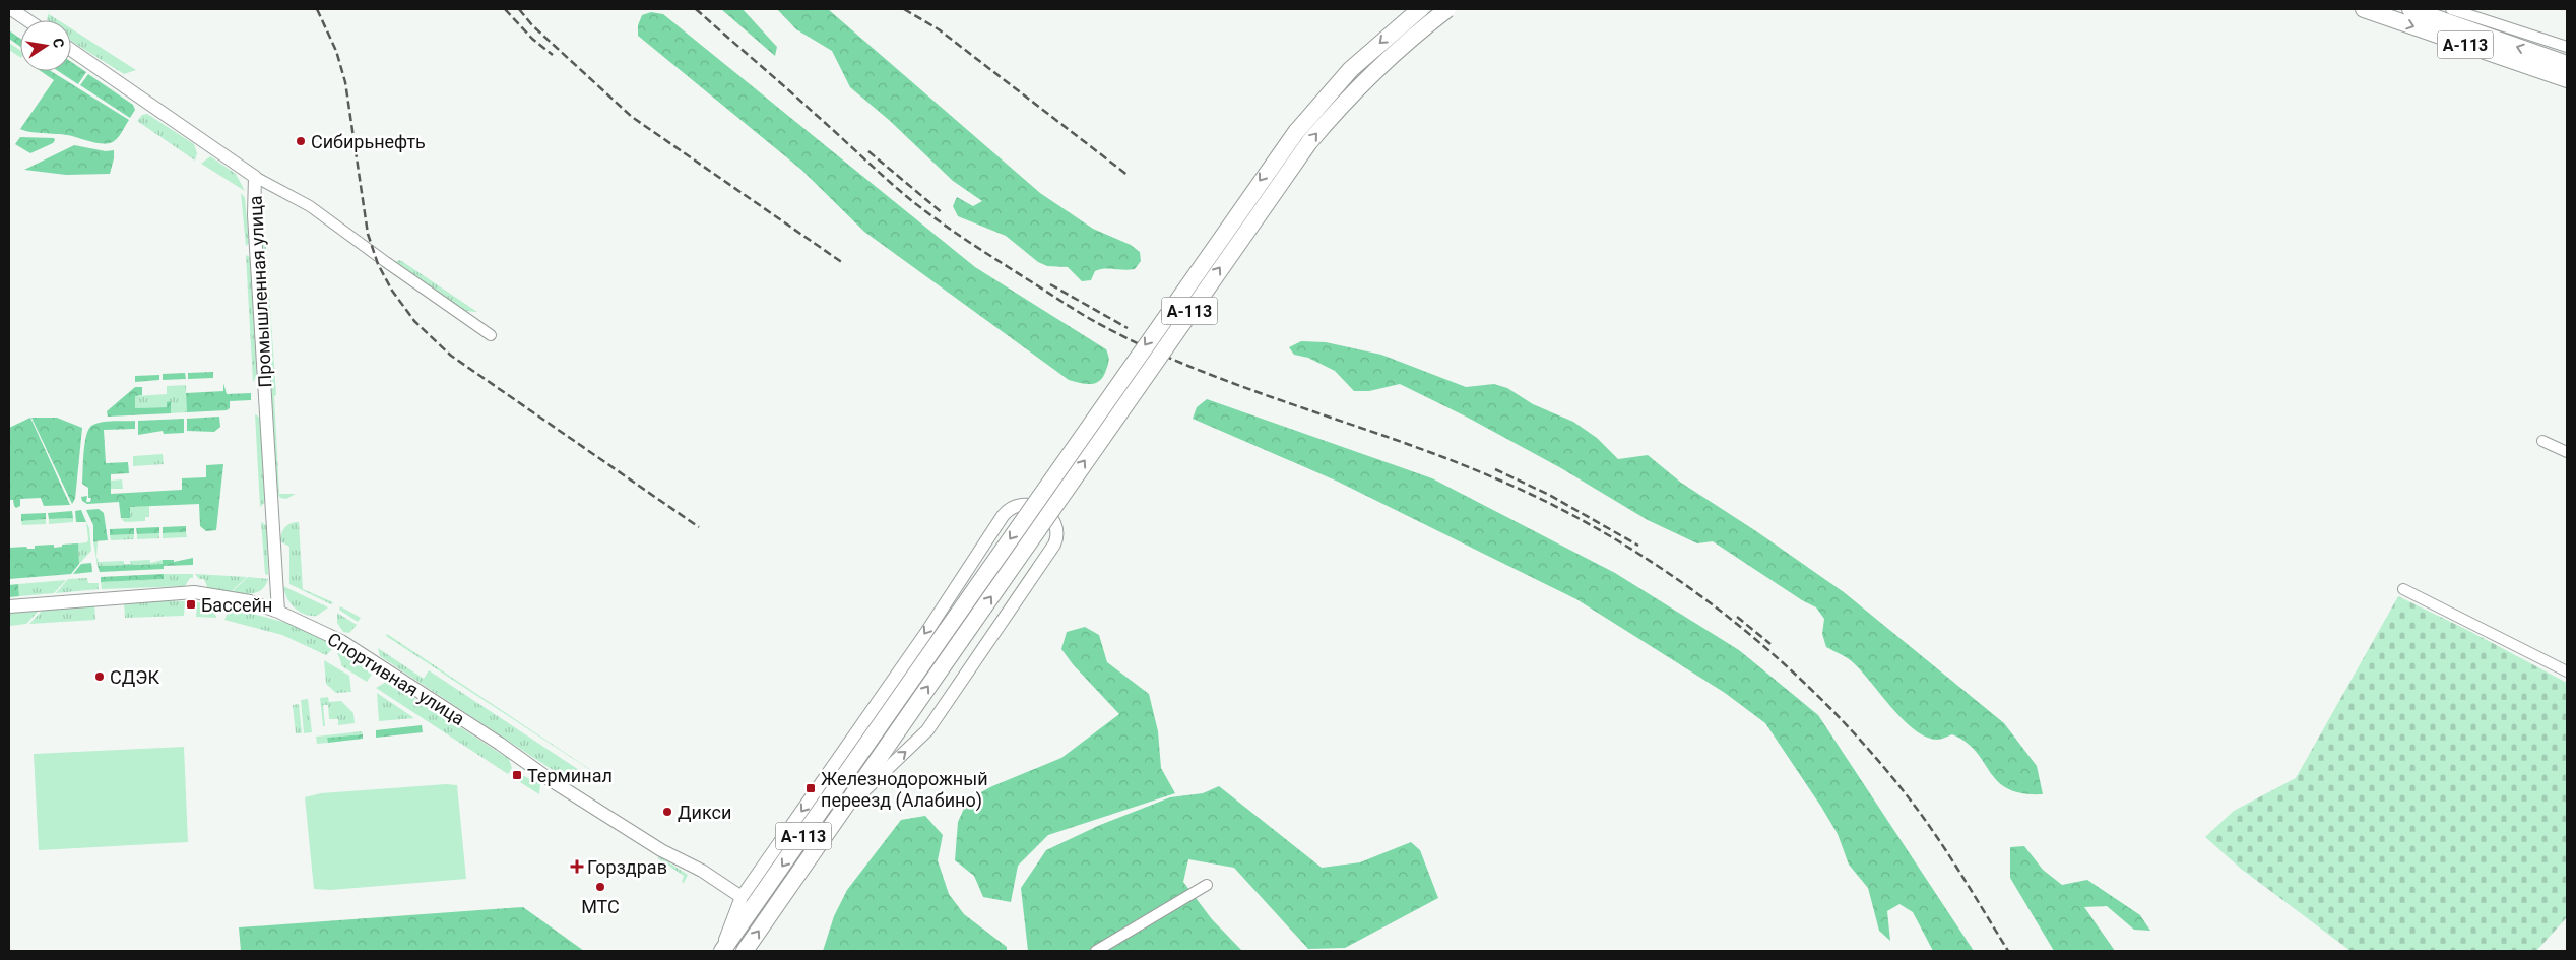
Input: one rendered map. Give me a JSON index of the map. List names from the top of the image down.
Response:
{
  "streets": {
    "highway": ["А-113"],
    "street": ["Промышленная улица", "Спортивная улица"]
  },
  "crossings": [
    ["Промышленная улица", "Спортивная улица"]
  ],
  "places": {
    "other": [
      "Сибирьнефть",
      "СДЭК",
      "Дикси",
      "МТС"
    ],
    "transit": ["Бассейн", "Терминал", "Железнодорожный переезд (Алабино)"],
    "health": ["Горздрав"]
  },
  "north": "right"
}
